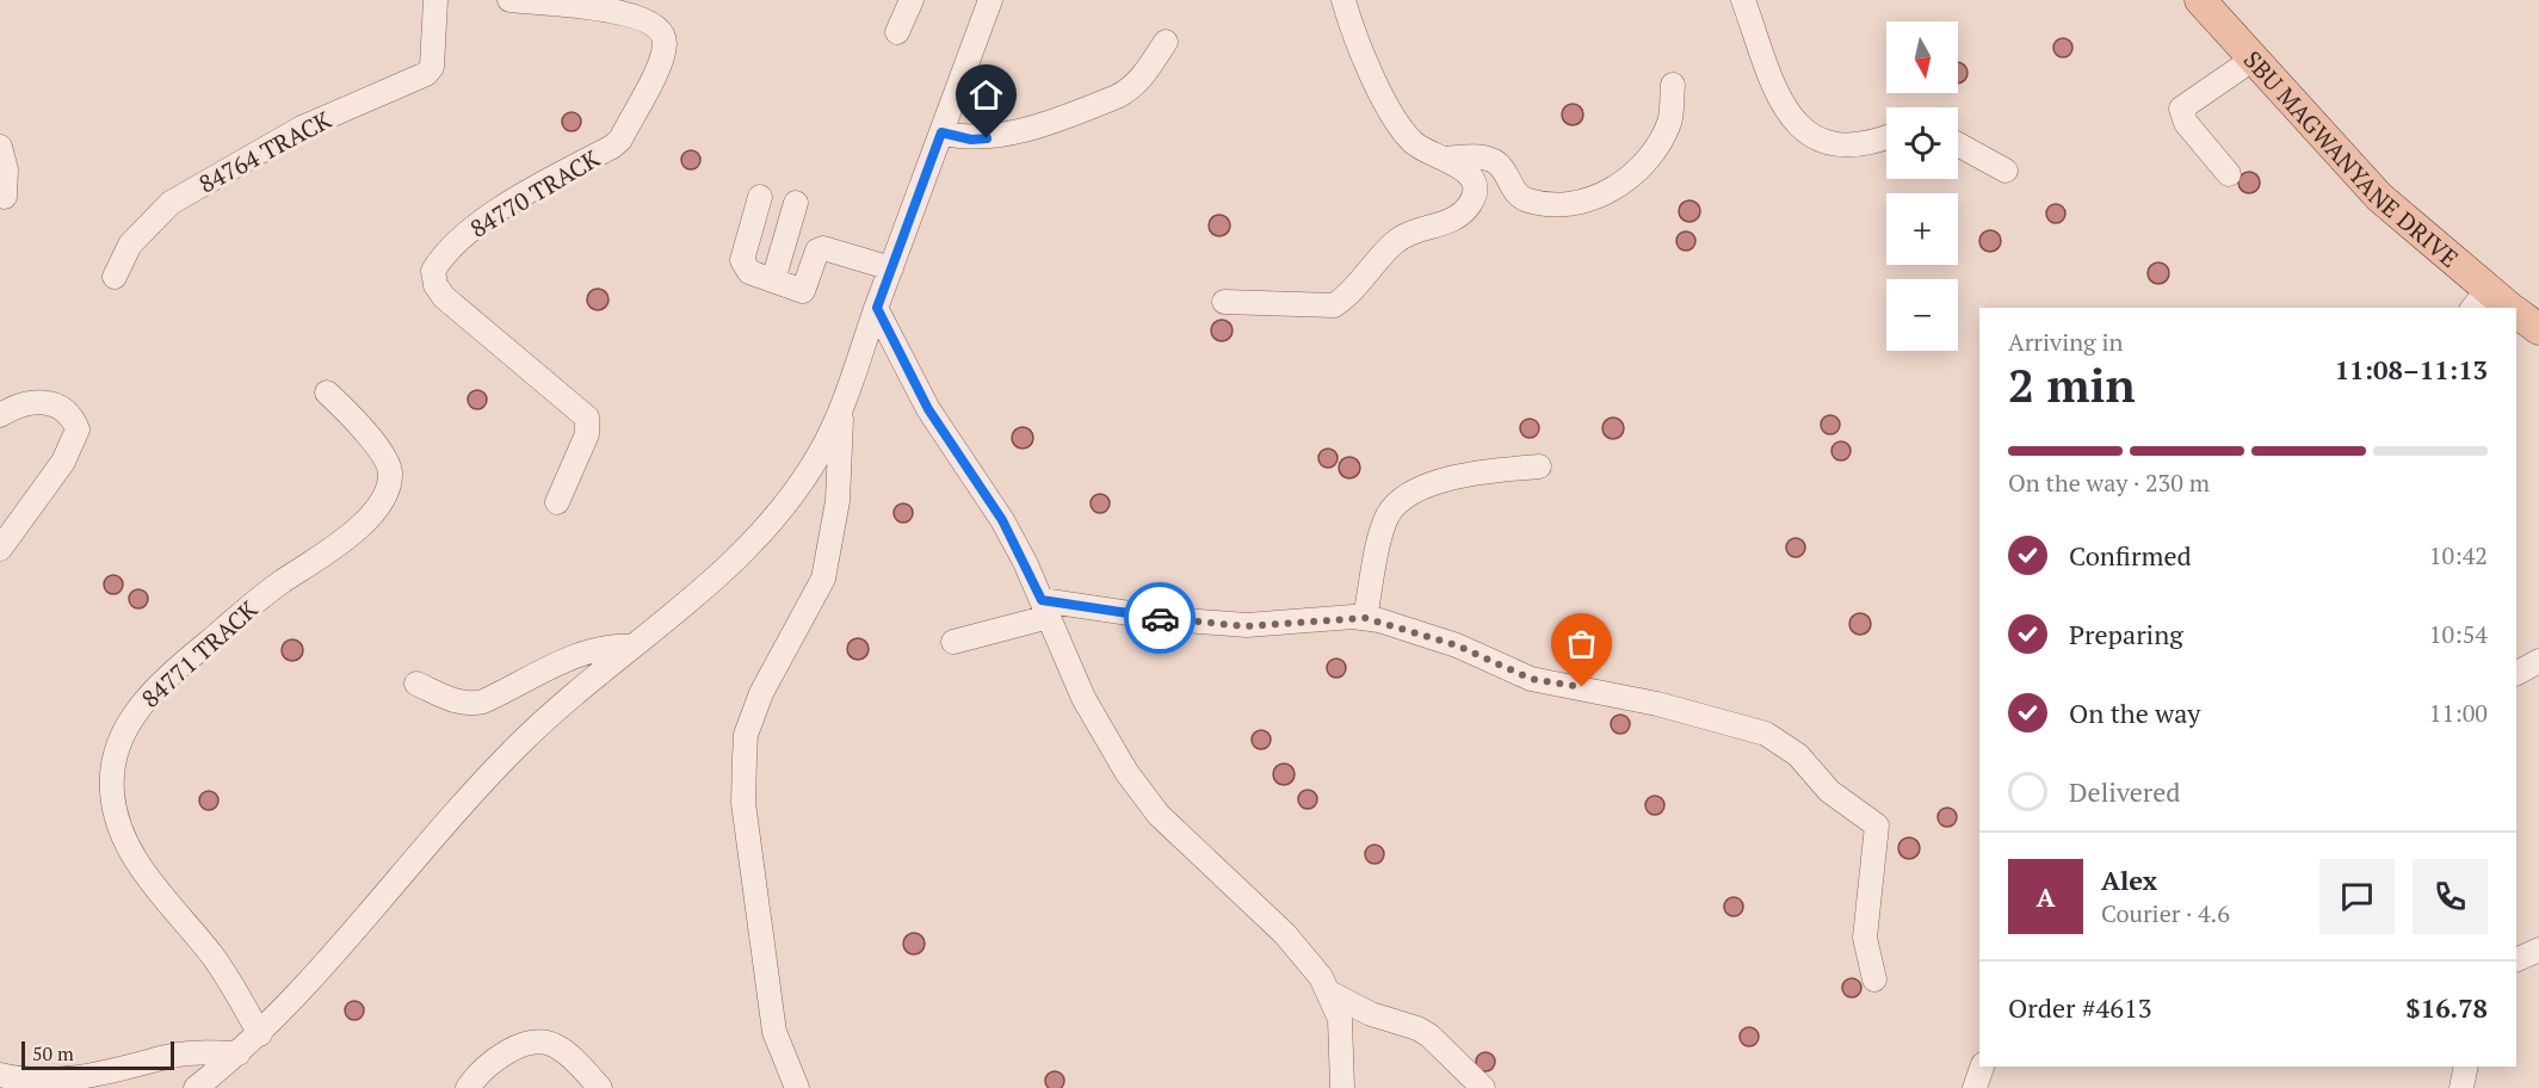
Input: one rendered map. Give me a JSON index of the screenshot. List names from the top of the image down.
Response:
{
  "streets": {
    "main road": ["SBU MAGWANYANE DRIVE"],
    "street": ["84764 TRACK", "84770 TRACK", "84771 TRACK"]
  },
  "scale_bar": "50 m",
  "north": "bottom",
  "page": {
    "map_buttons": ["+", "−"],
    "heading": ["2 min", "Arriving in", "11:08–11:13"],
    "panel": [
      "Alex",
      "Courier · 4.6",
      "Order #4613",
      "$16.78"
    ],
    "bar": "On the way · 230 m",
    "list": [
      ["Confirmed", "10:42"],
      ["Preparing", "10:54"],
      ["On the way", "11:00"],
      "Delivered"
    ],
    "round": "A",
    "scale": "50 m"
  }
}
